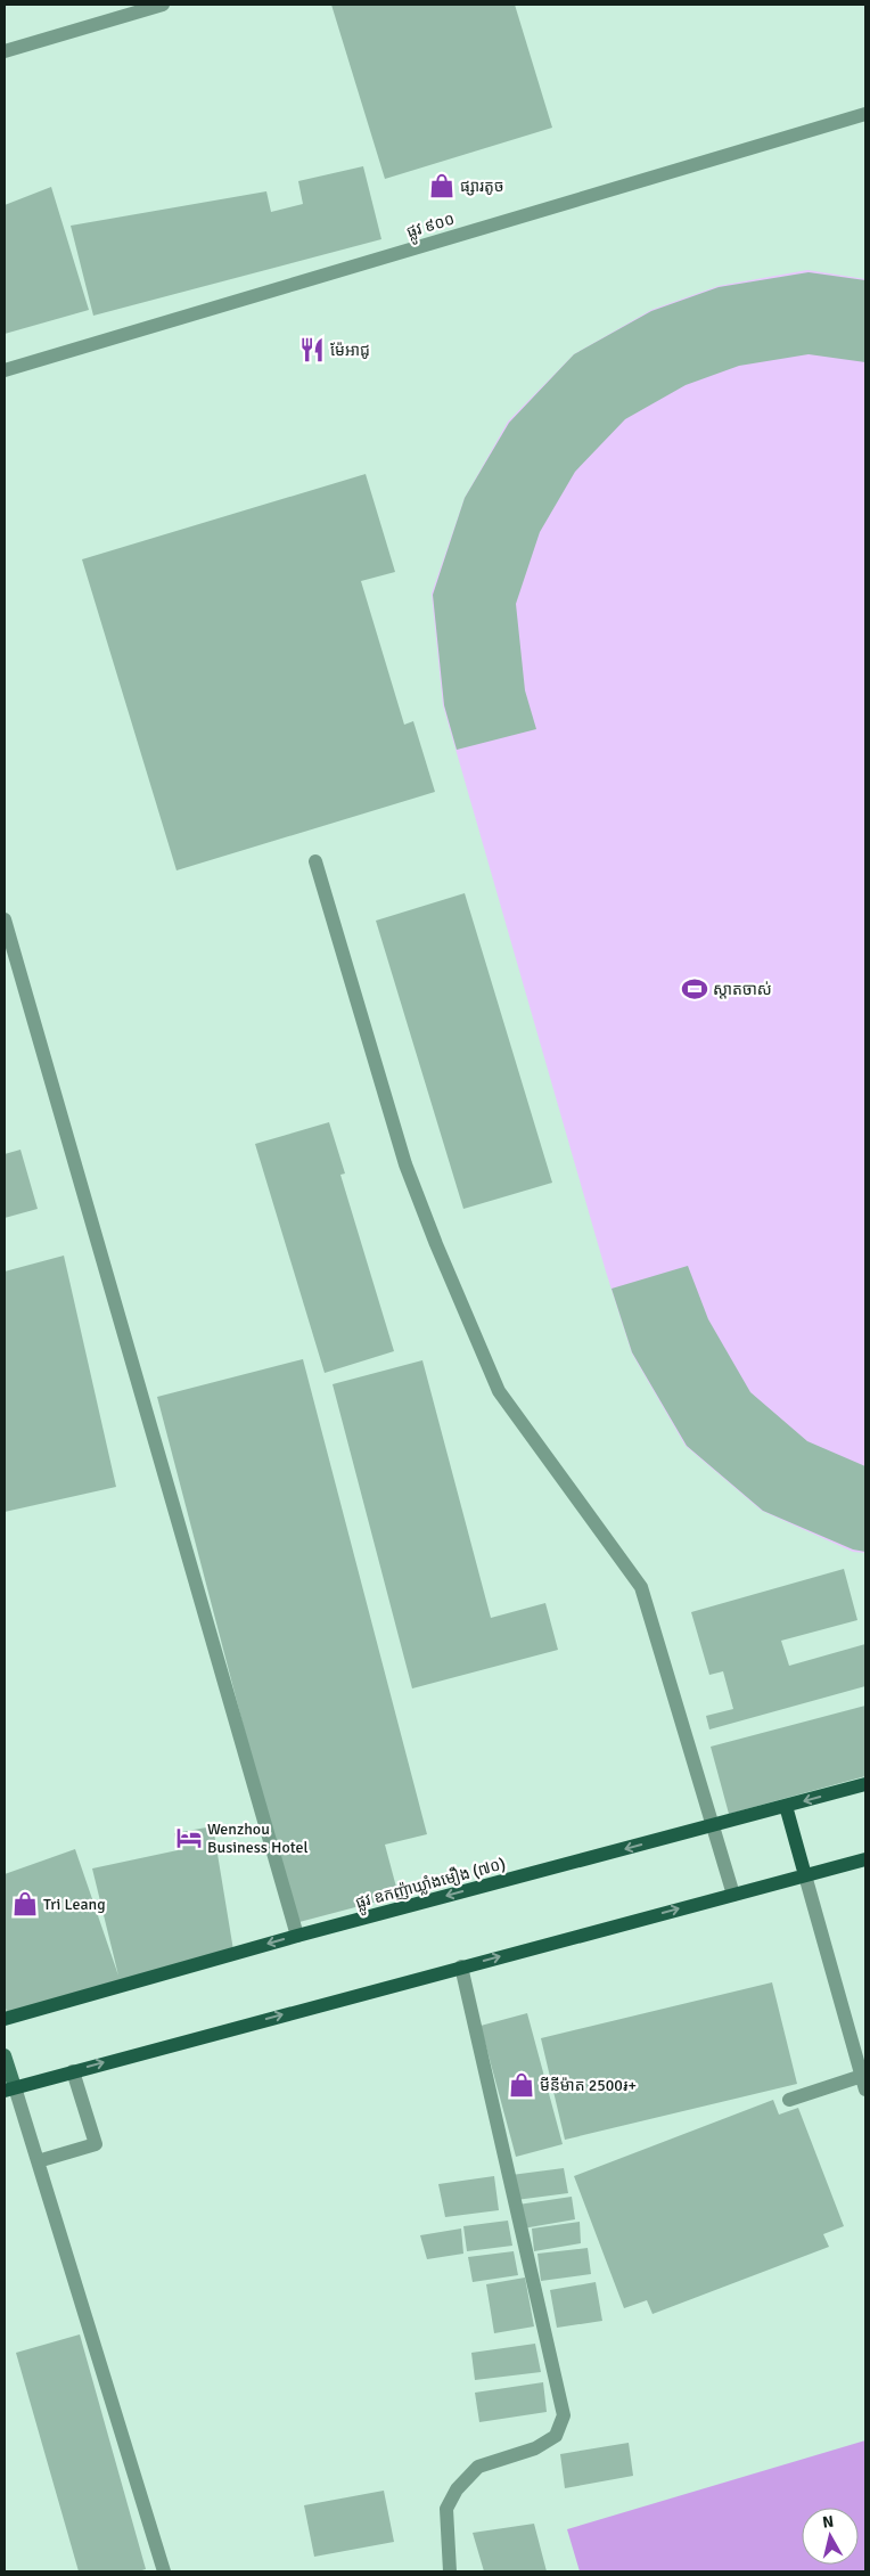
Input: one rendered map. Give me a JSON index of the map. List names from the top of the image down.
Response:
{
  "streets": {
    "main road": ["ផ្លូវ ឧកញ៉ាឃ្លាំងមឿង (៧០)"],
    "street": ["ផ្លូវ ៩០០"]
  },
  "places": {
    "shop": ["ផ្សារតូច", "Tri Leang", "មីនីម៉ាត 2500៛+"],
    "restaurant": ["ម៉ែអាជូ"],
    "sports": ["ស្ដាតចាស់"],
    "hotel": ["Wenzhou Business Hotel"]
  },
  "north": "top"
}
